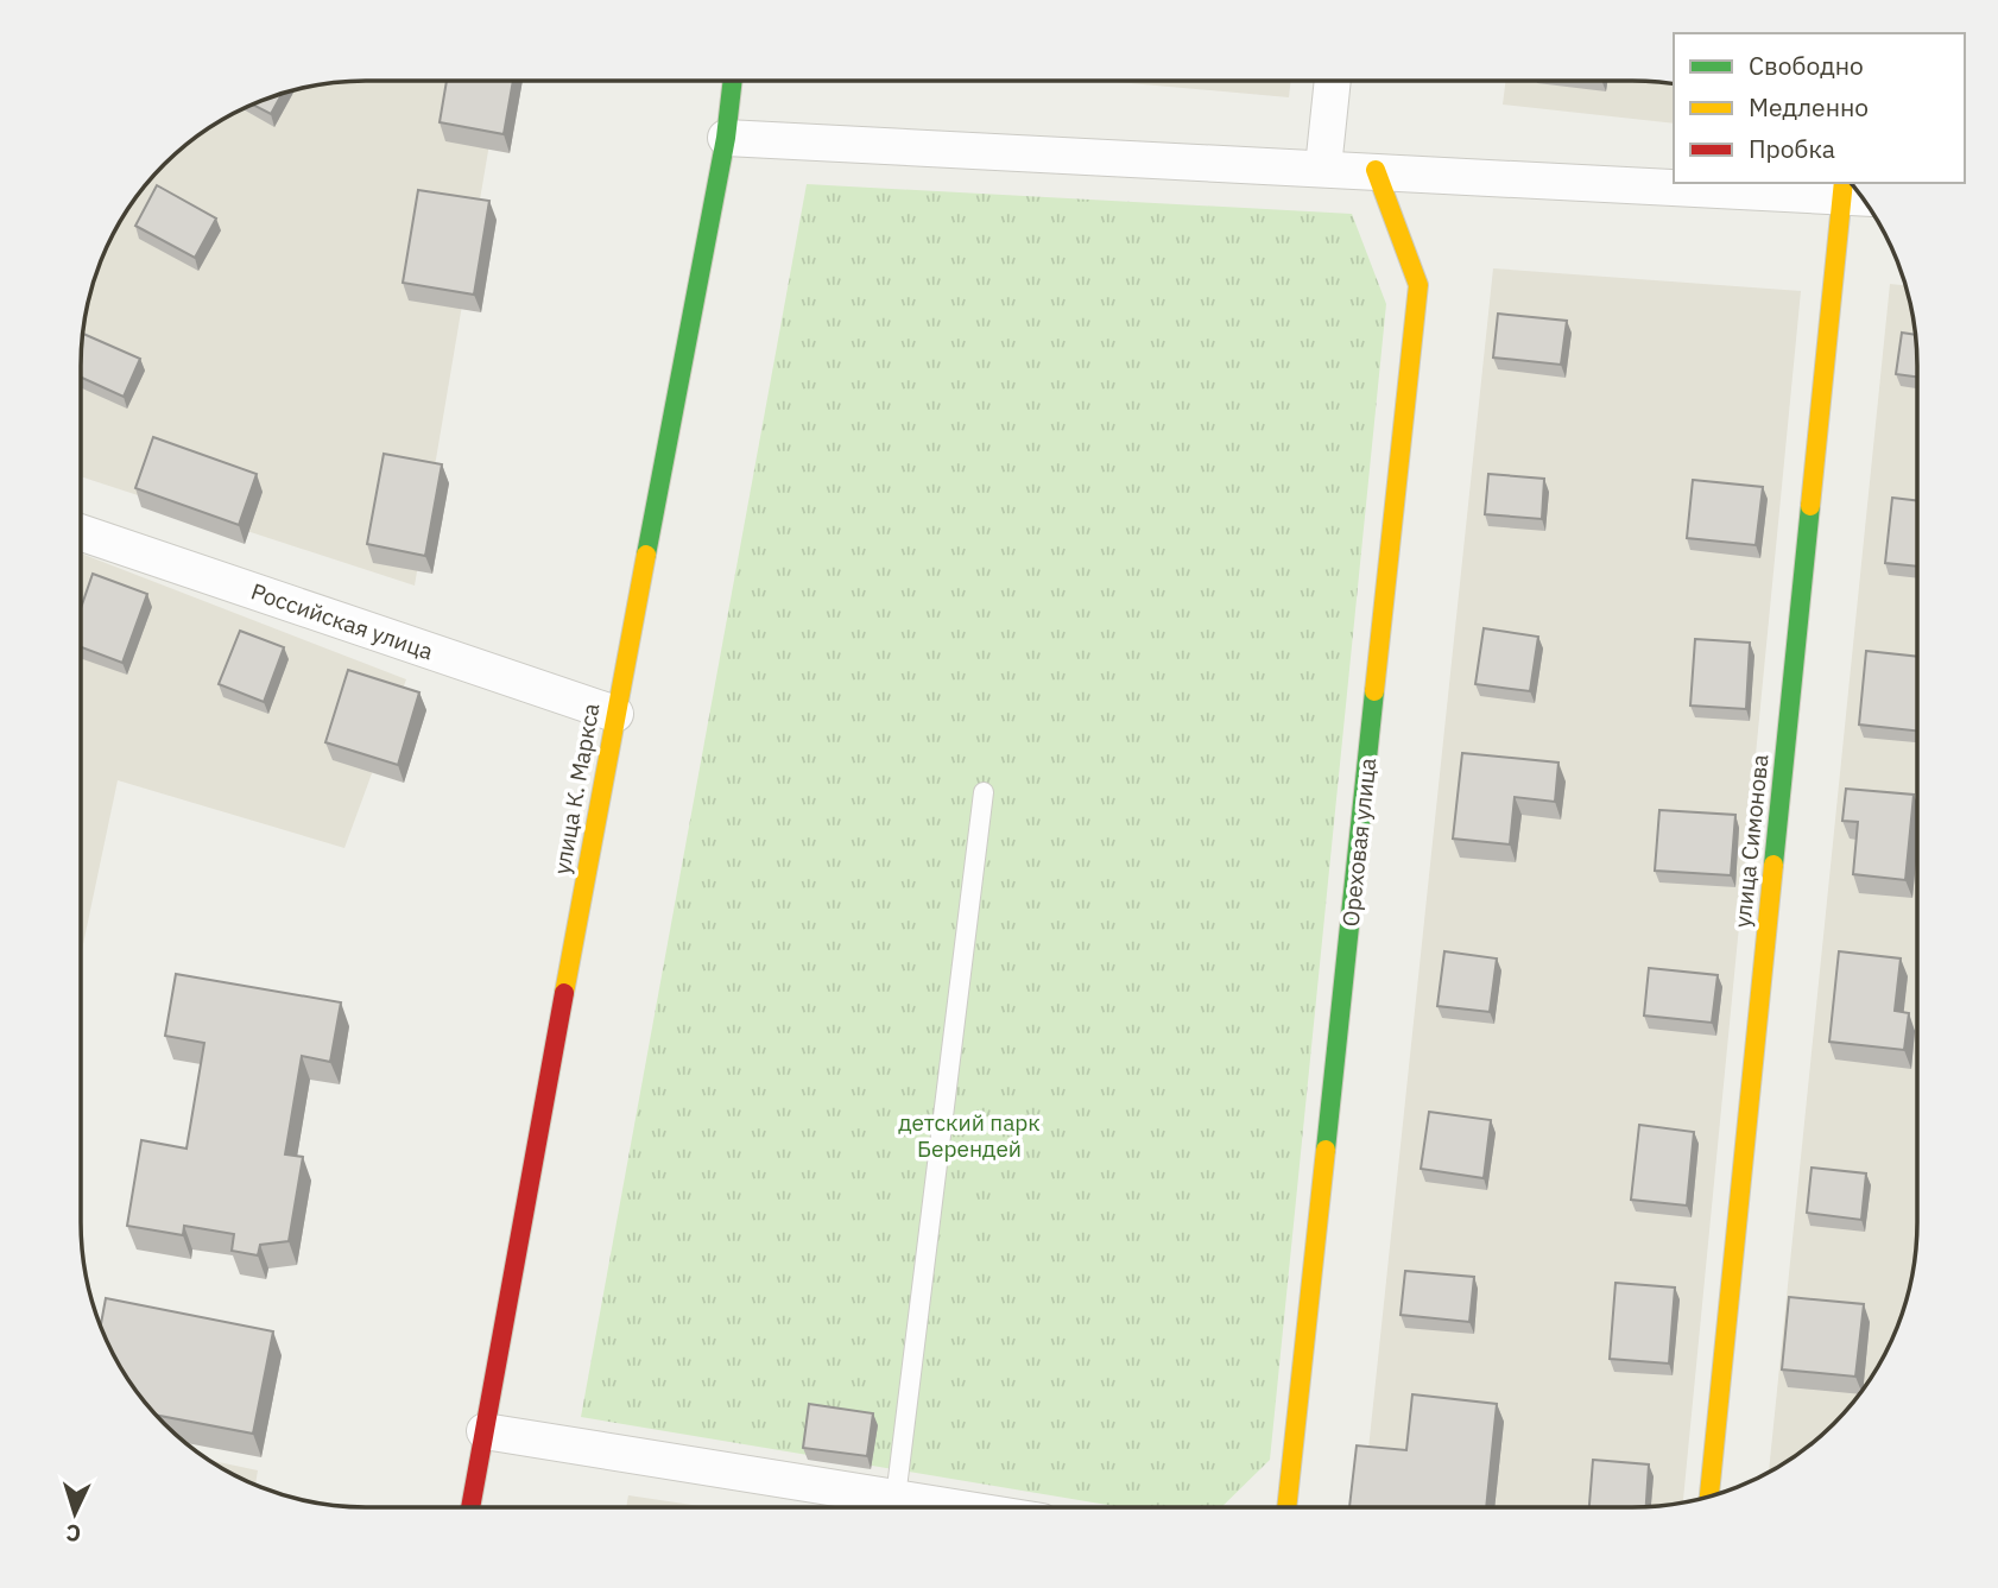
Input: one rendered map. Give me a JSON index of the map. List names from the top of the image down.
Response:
{
  "streets": {
    "street": [
      "Российская улица",
      "улица К. Маркса",
      "улица Симонова",
      "Ореховая улица"
    ]
  },
  "crossings": [
    ["Российская улица", "улица К. Маркса"]
  ],
  "parks": ["детский парк Берендей"],
  "legend": ["Свободно", "Медленно", "Пробка"],
  "north": "bottom"
}
